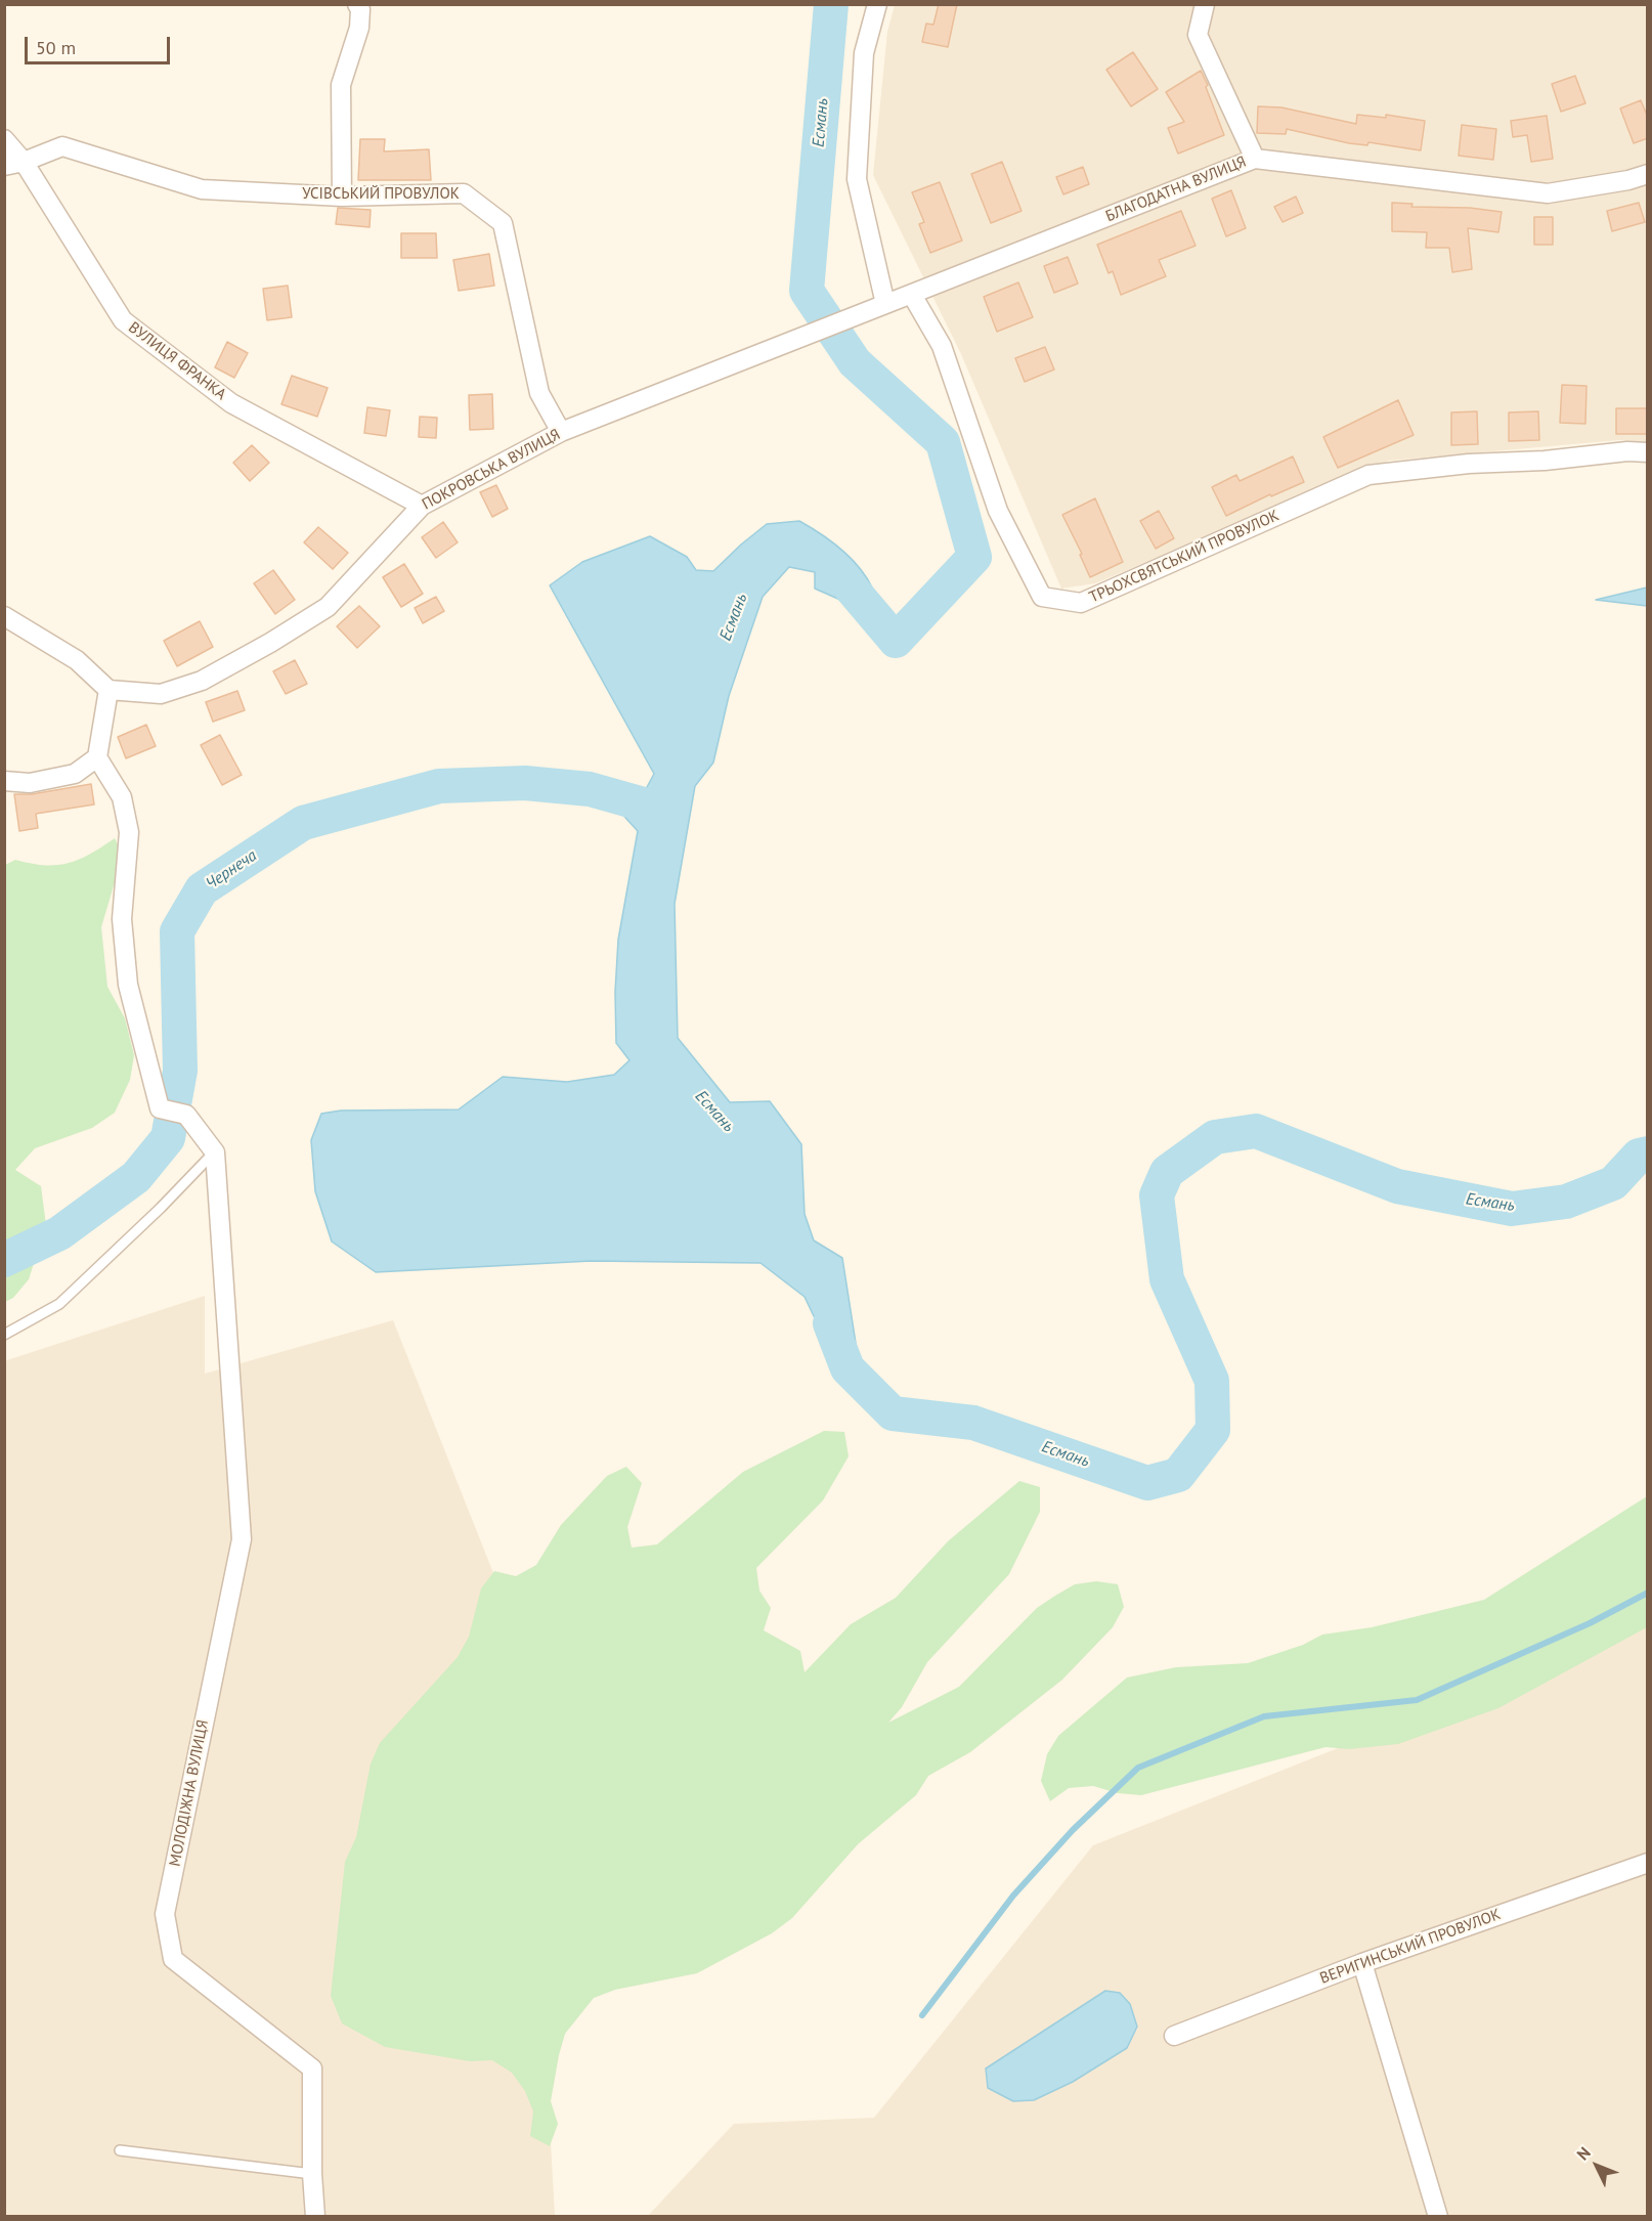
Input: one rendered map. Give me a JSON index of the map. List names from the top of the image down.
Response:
{
  "streets": {
    "street": [
      "БЛАГОДАТНА ВУЛИЦЯ",
      "УСІВСЬКИЙ ПРОВУЛОК",
      "ВУЛИЦЯ ФРАНКА",
      "ПОКРОВСЬКА ВУЛИЦЯ",
      "ТРЬОХСВЯТСЬКИЙ ПРОВУЛОК",
      "МОЛОДІЖНА ВУЛИЦЯ",
      "ВЕРИГИНСЬКИЙ ПРОВУЛОК"
    ]
  },
  "crossings": [
    ["БЛАГОДАТНА ВУЛИЦЯ", "ПОКРОВСЬКА ВУЛИЦЯ"],
    ["БЛАГОДАТНА ВУЛИЦЯ", "ТРЬОХСВЯТСЬКИЙ ПРОВУЛОК"],
    ["УСІВСЬКИЙ ПРОВУЛОК", "ВУЛИЦЯ ФРАНКА"],
    ["УСІВСЬКИЙ ПРОВУЛОК", "ПОКРОВСЬКА ВУЛИЦЯ"],
    ["ВУЛИЦЯ ФРАНКА", "ПОКРОВСЬКА ВУЛИЦЯ"]
  ],
  "water": ["Есмань", "Чернеча"],
  "scale_bar": "50 m",
  "north": "top left"
}
